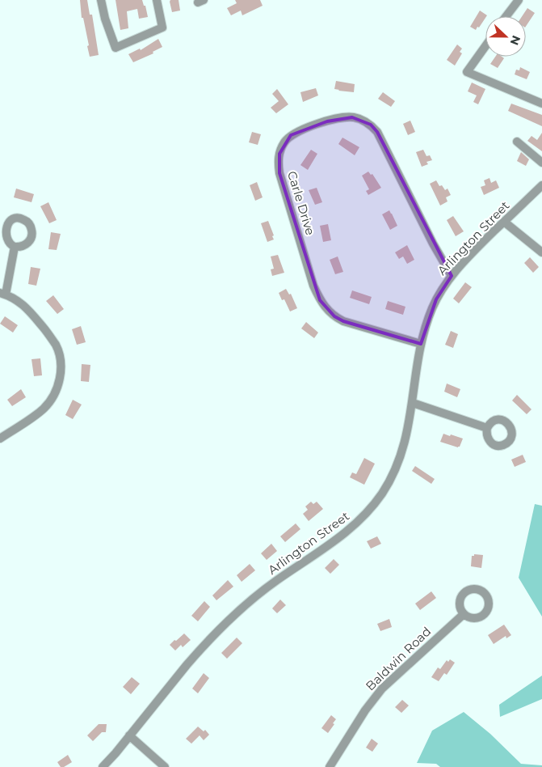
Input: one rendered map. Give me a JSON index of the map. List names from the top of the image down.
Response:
{
  "streets": {
    "street": ["Carle Drive", "Arlington Street", "Baldwin Road"]
  },
  "crossings": [
    ["Carle Drive", "Arlington Street"]
  ],
  "north": "right"
}
